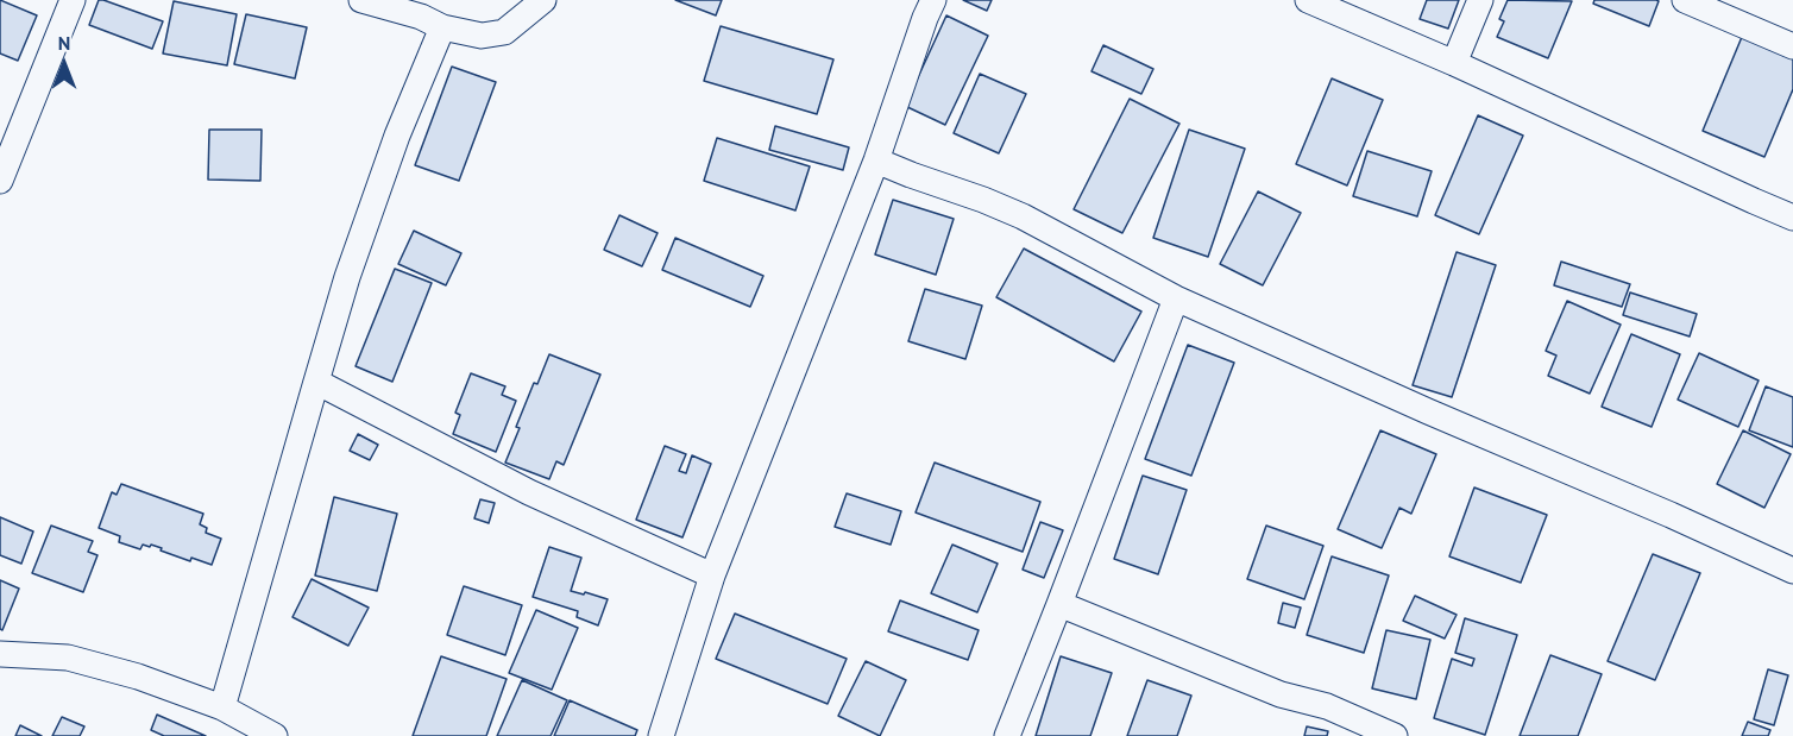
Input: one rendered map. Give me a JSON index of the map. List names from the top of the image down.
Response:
{
  "north": "top"
}
